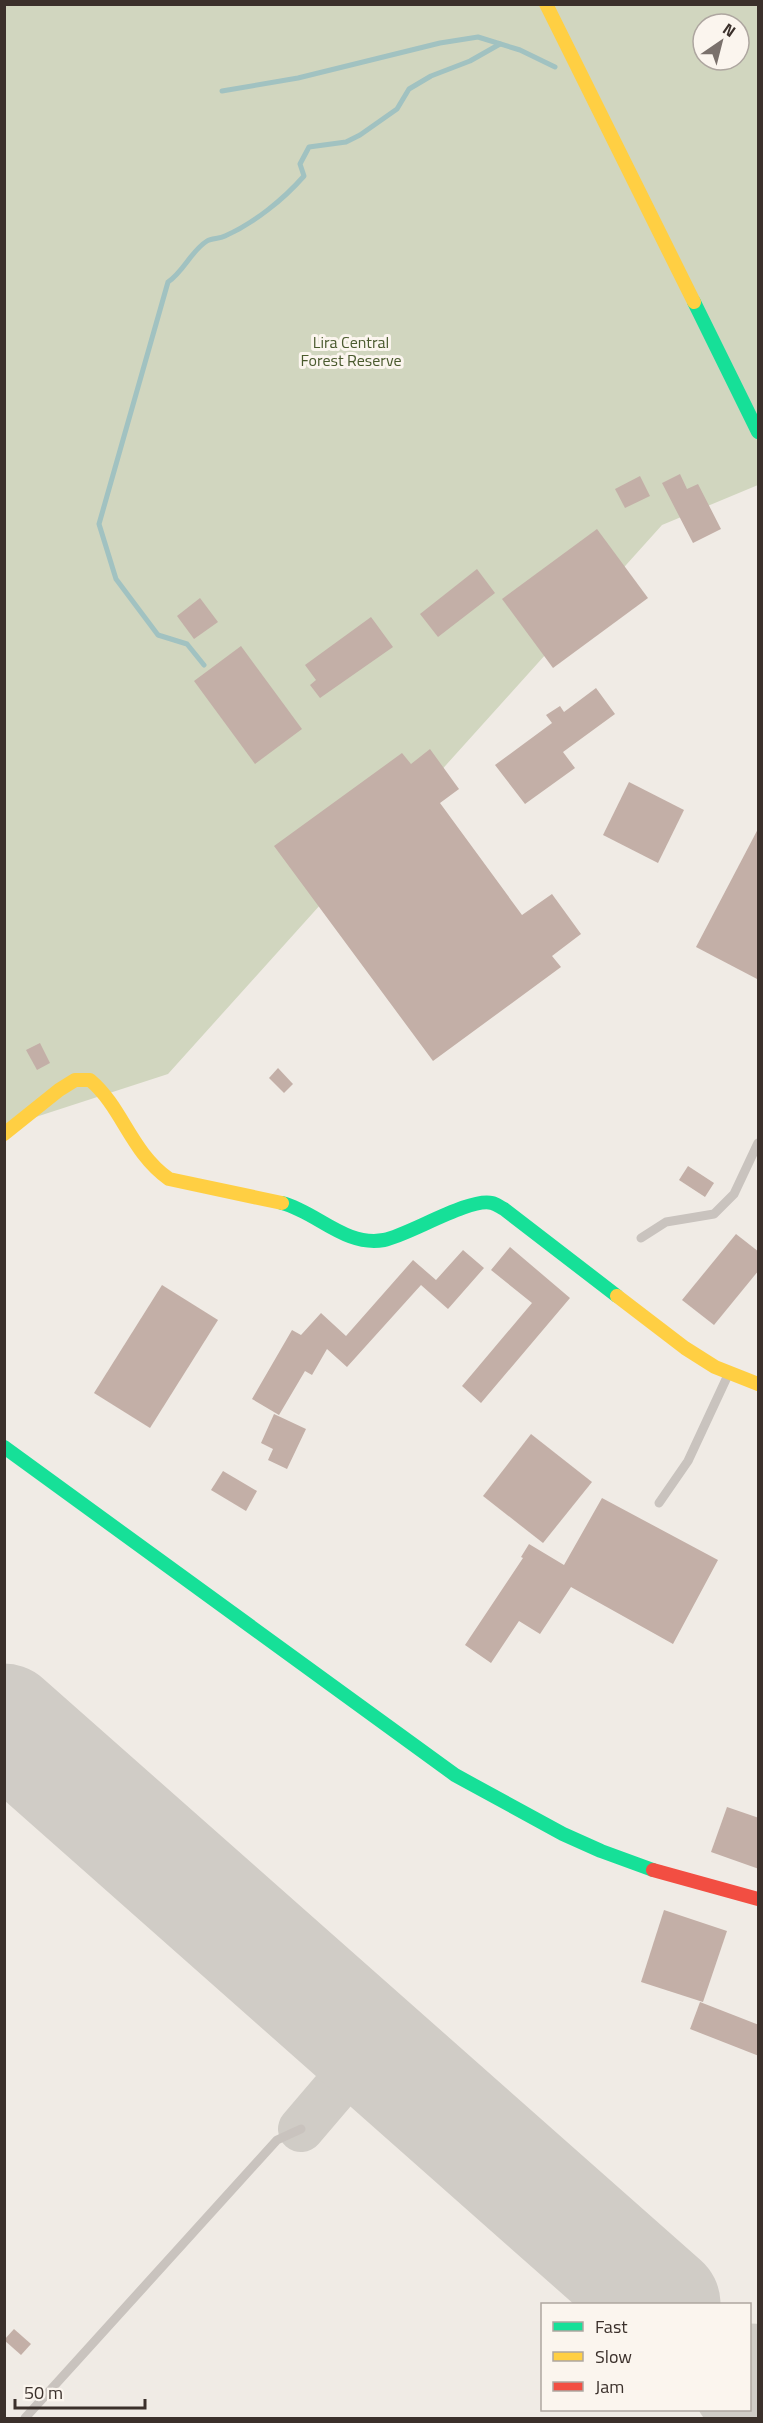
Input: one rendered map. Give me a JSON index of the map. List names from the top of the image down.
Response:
{
  "parks": ["Lira Central Forest Reserve"],
  "legend": ["Fast", "Slow", "Jam"],
  "scale_bar": "50 m",
  "north": "top right"
}
